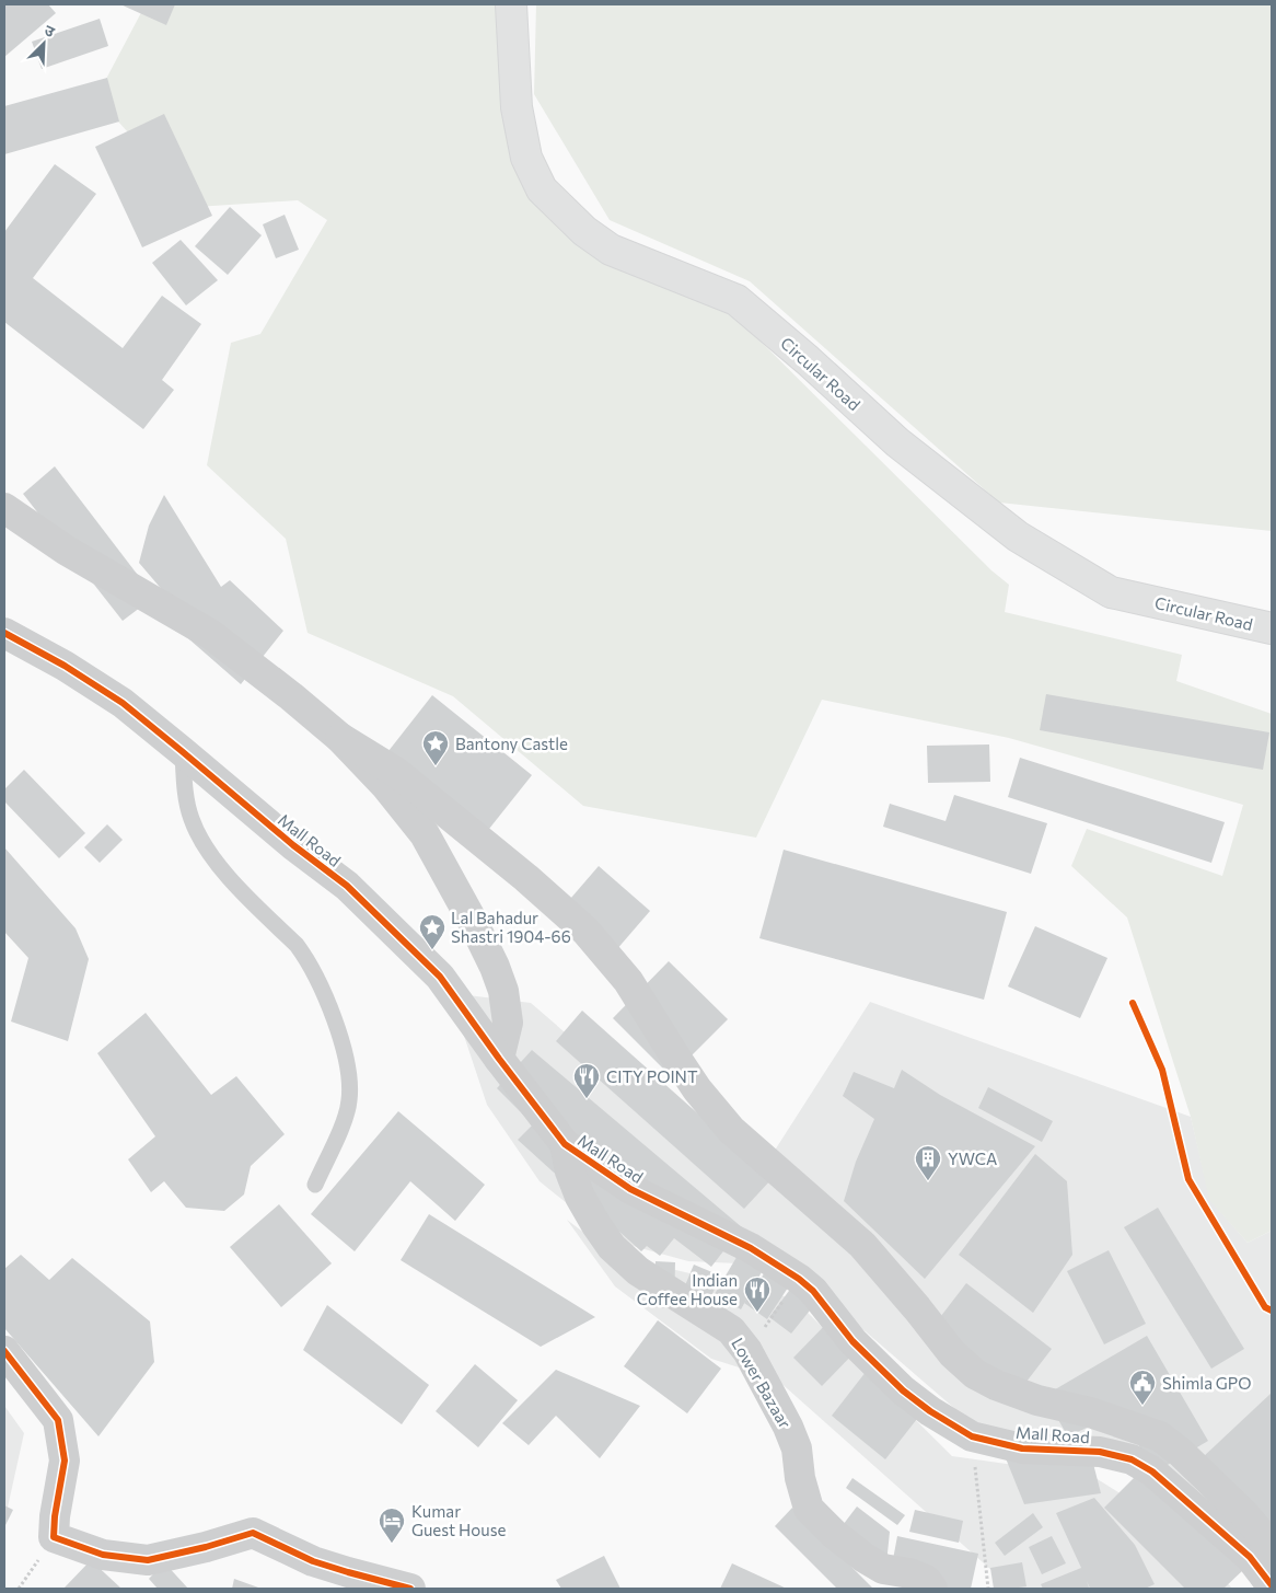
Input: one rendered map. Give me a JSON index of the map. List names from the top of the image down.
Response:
{
  "streets": {
    "main road": ["Circular Road"],
    "street": ["Mall Road", "Lower Bazaar"]
  },
  "crossings": [
    ["Mall Road", "Lower Bazaar"]
  ],
  "places": {
    "place": ["Bantony Castle", "Lal Bahadur Shastri 1904-66"],
    "restaurant": ["CITY POINT", "Indian Coffee House"],
    "building": ["YWCA"],
    "public building": ["Shimla GPO"],
    "hotel": ["Kumar Guest House"]
  },
  "north": "top right"
}
